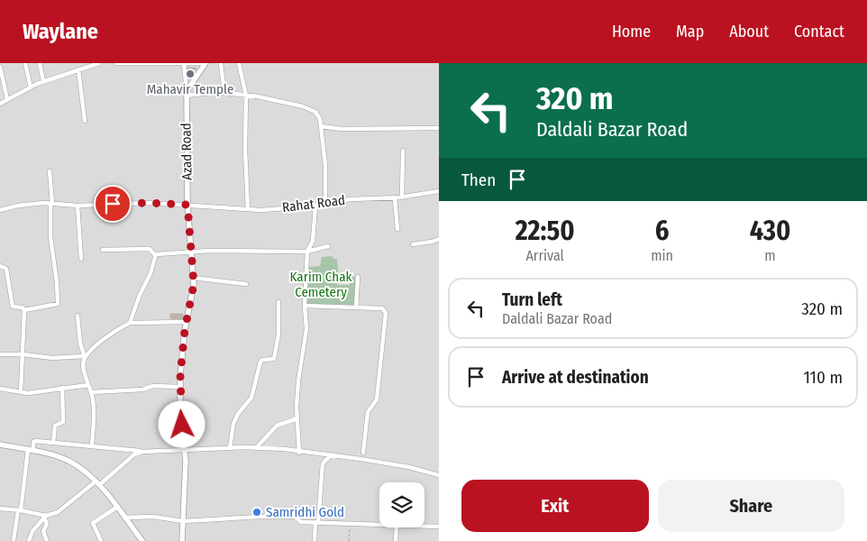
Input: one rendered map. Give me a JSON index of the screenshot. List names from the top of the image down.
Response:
{
  "streets": {
    "street": ["Azad Road", "Rahat Road"]
  },
  "crossings": [
    ["Azad Road", "Rahat Road"]
  ],
  "parks": ["Karim Chak Cemetery"],
  "places": ["Mahavir Temple", "Samridhi Gold"],
  "page": {
    "header": "Waylane",
    "nav": [
      "Home",
      "Map",
      "About",
      "Contact"
    ],
    "turn": ["320 m", "Daldali Bazar Road"],
    "then": "Then",
    "eta": [
      "22:50",
      "Arrival",
      "6",
      "min",
      "430",
      "m"
    ],
    "list": [
      {
        "name": "Turn left",
        "note": "Daldali Bazar Road",
        "value": "320 m"
      },
      {
        "name": "Arrive at destination",
        "value": "110 m"
      }
    ],
    "buttons": ["Exit", "Share"]
  }
}
